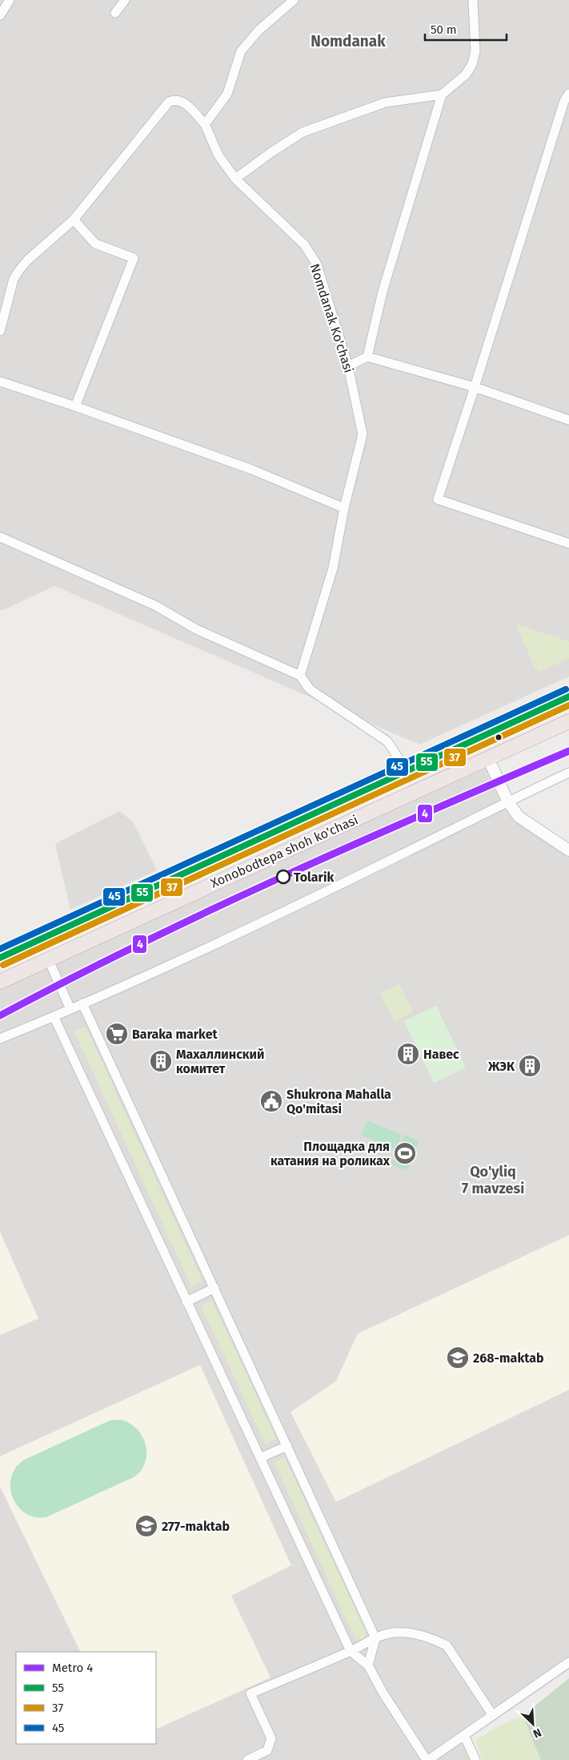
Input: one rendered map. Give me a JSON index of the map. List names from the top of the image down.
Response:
{
  "streets": {
    "highway": ["Xonobodtepa shoh ko'chasi"],
    "street": ["Nomdanak Ko'chasi"]
  },
  "districts": ["Nomdanak", "Qo'yliq 7 mavzesi"],
  "places": {
    "other": ["Tolarik"],
    "supermarket": ["Baraka market"],
    "building": ["Навес", "Махаллинский комитет", "ЖЭК"],
    "public building": ["Shukrona Mahalla Qo'mitasi"],
    "sports": ["Площадка для катания на роликах"],
    "school or university": ["268-maktab", "277-maktab"]
  },
  "lines": [
    "transit line 45",
    "transit line 55",
    "transit line 37",
    "metro line 4"
  ],
  "legend": [
    "Metro 4",
    "55",
    "37",
    "45"
  ],
  "scale_bar": "50 m",
  "north": "bottom right"
}
